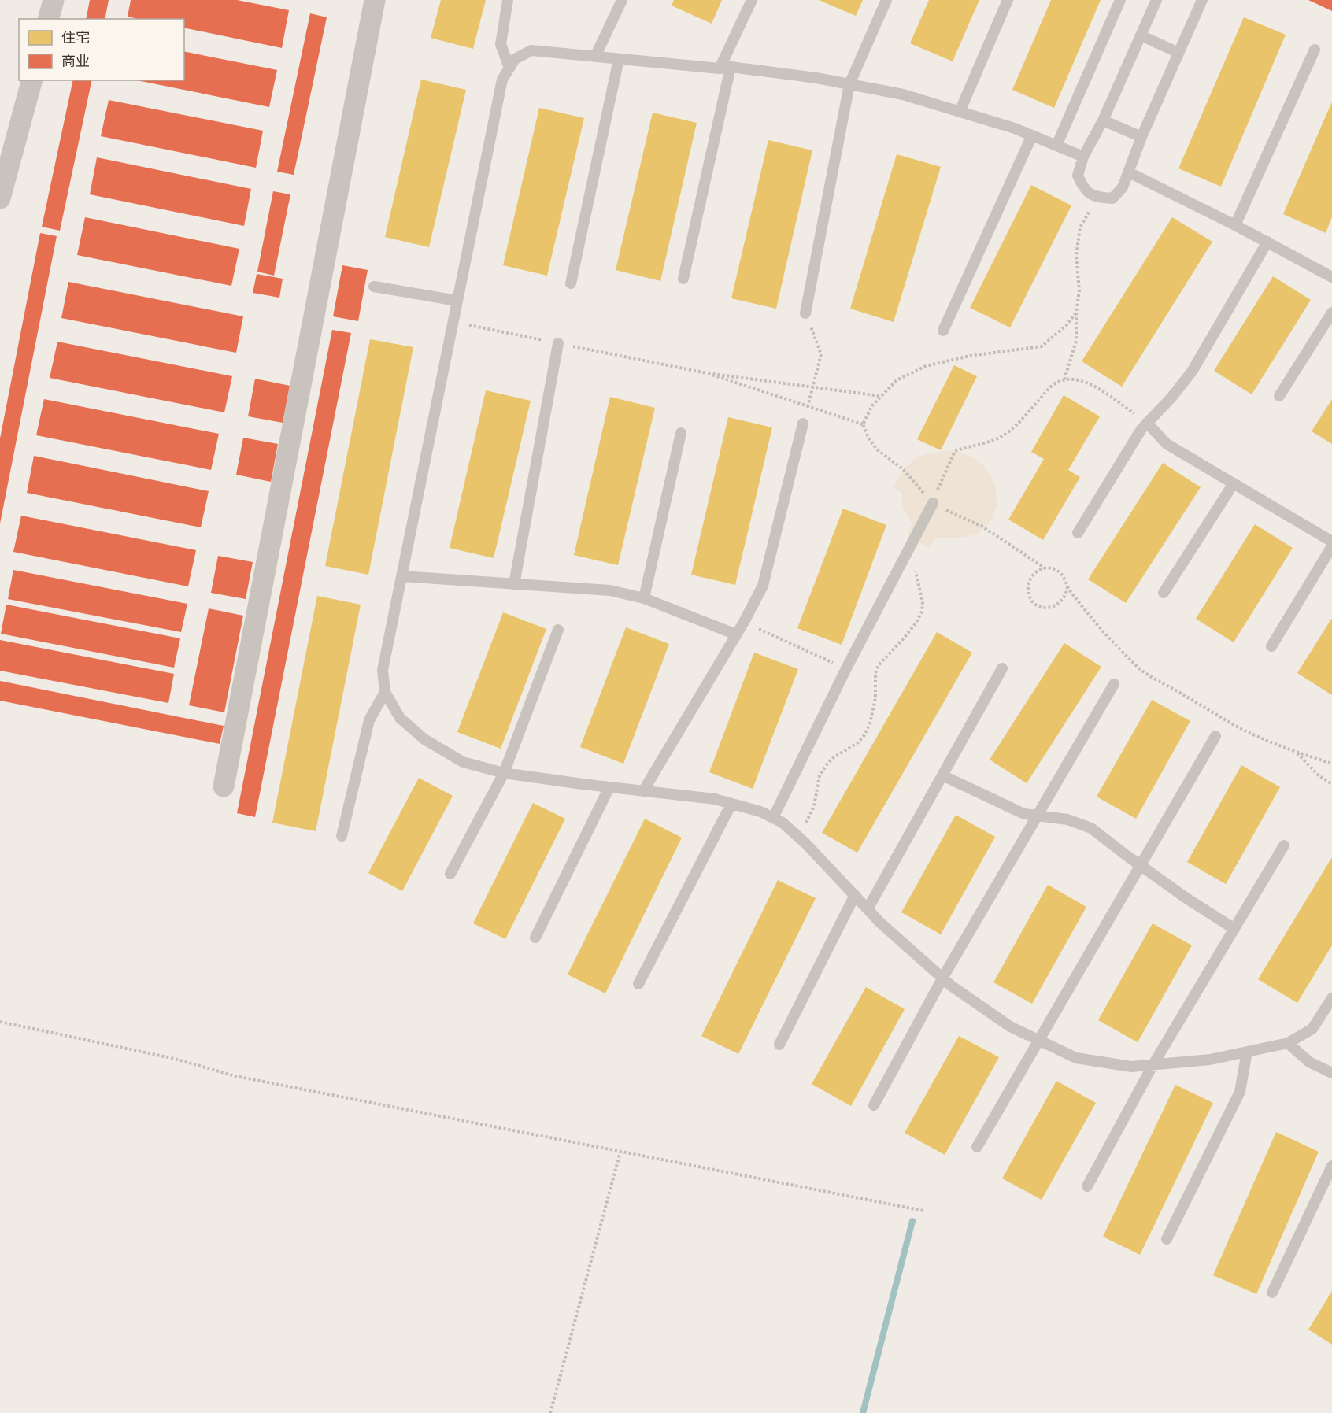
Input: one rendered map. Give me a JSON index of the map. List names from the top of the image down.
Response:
{
  "legend": ["住宅", "商业"]
}
